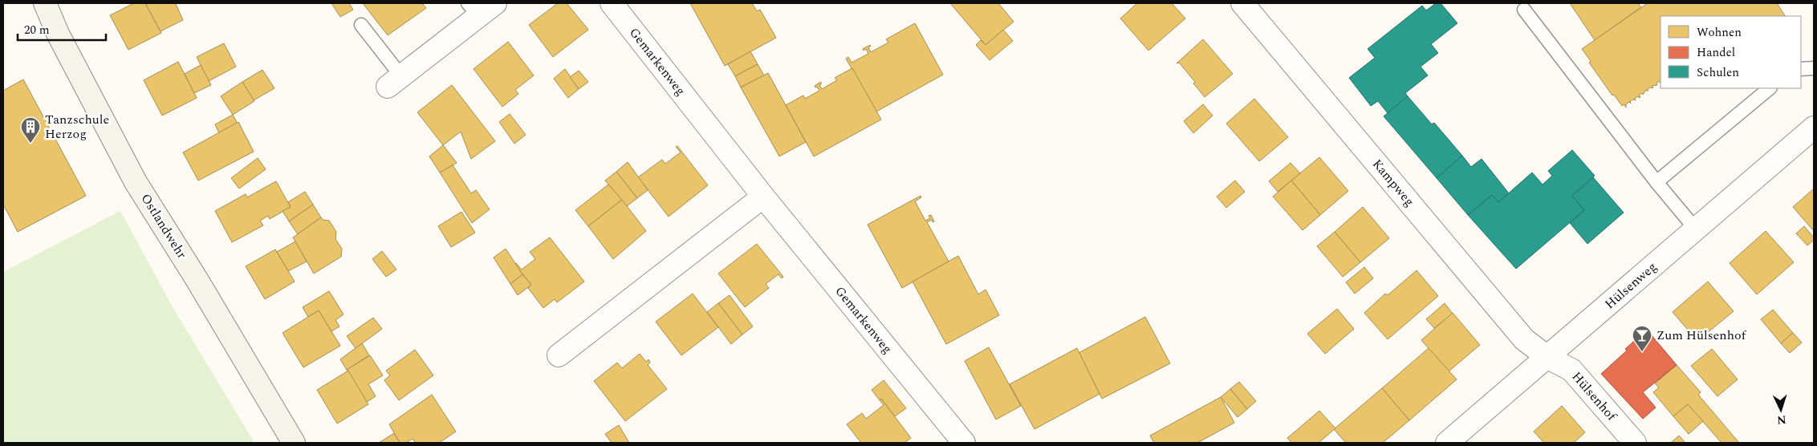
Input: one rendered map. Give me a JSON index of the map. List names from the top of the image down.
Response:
{
  "streets": {
    "street": [
      "Gemarkenweg",
      "Kampweg",
      "Ostlandwehr",
      "Hülsenweg",
      "Hülsenhof"
    ]
  },
  "crossings": [
    ["Kampweg", "Hülsenweg"],
    ["Kampweg", "Hülsenhof"],
    ["Hülsenweg", "Hülsenhof"]
  ],
  "places": {
    "building": ["Tanzschule Herzog"],
    "bar": ["Zum Hülsenhof"]
  },
  "legend": ["Wohnen", "Handel", "Schulen"],
  "scale_bar": "20 m",
  "north": "bottom"
}
